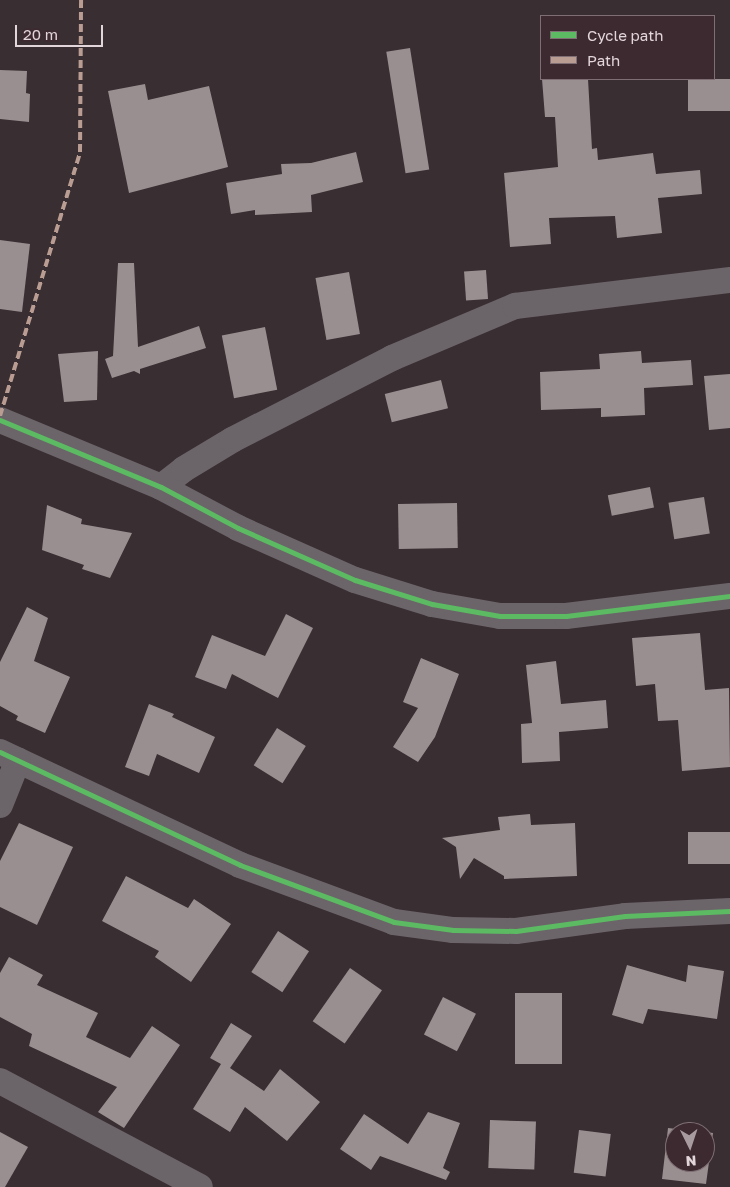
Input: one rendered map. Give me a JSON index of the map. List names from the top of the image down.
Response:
{
  "legend": ["Cycle path", "Path"],
  "scale_bar": "20 m",
  "north": "bottom"
}
